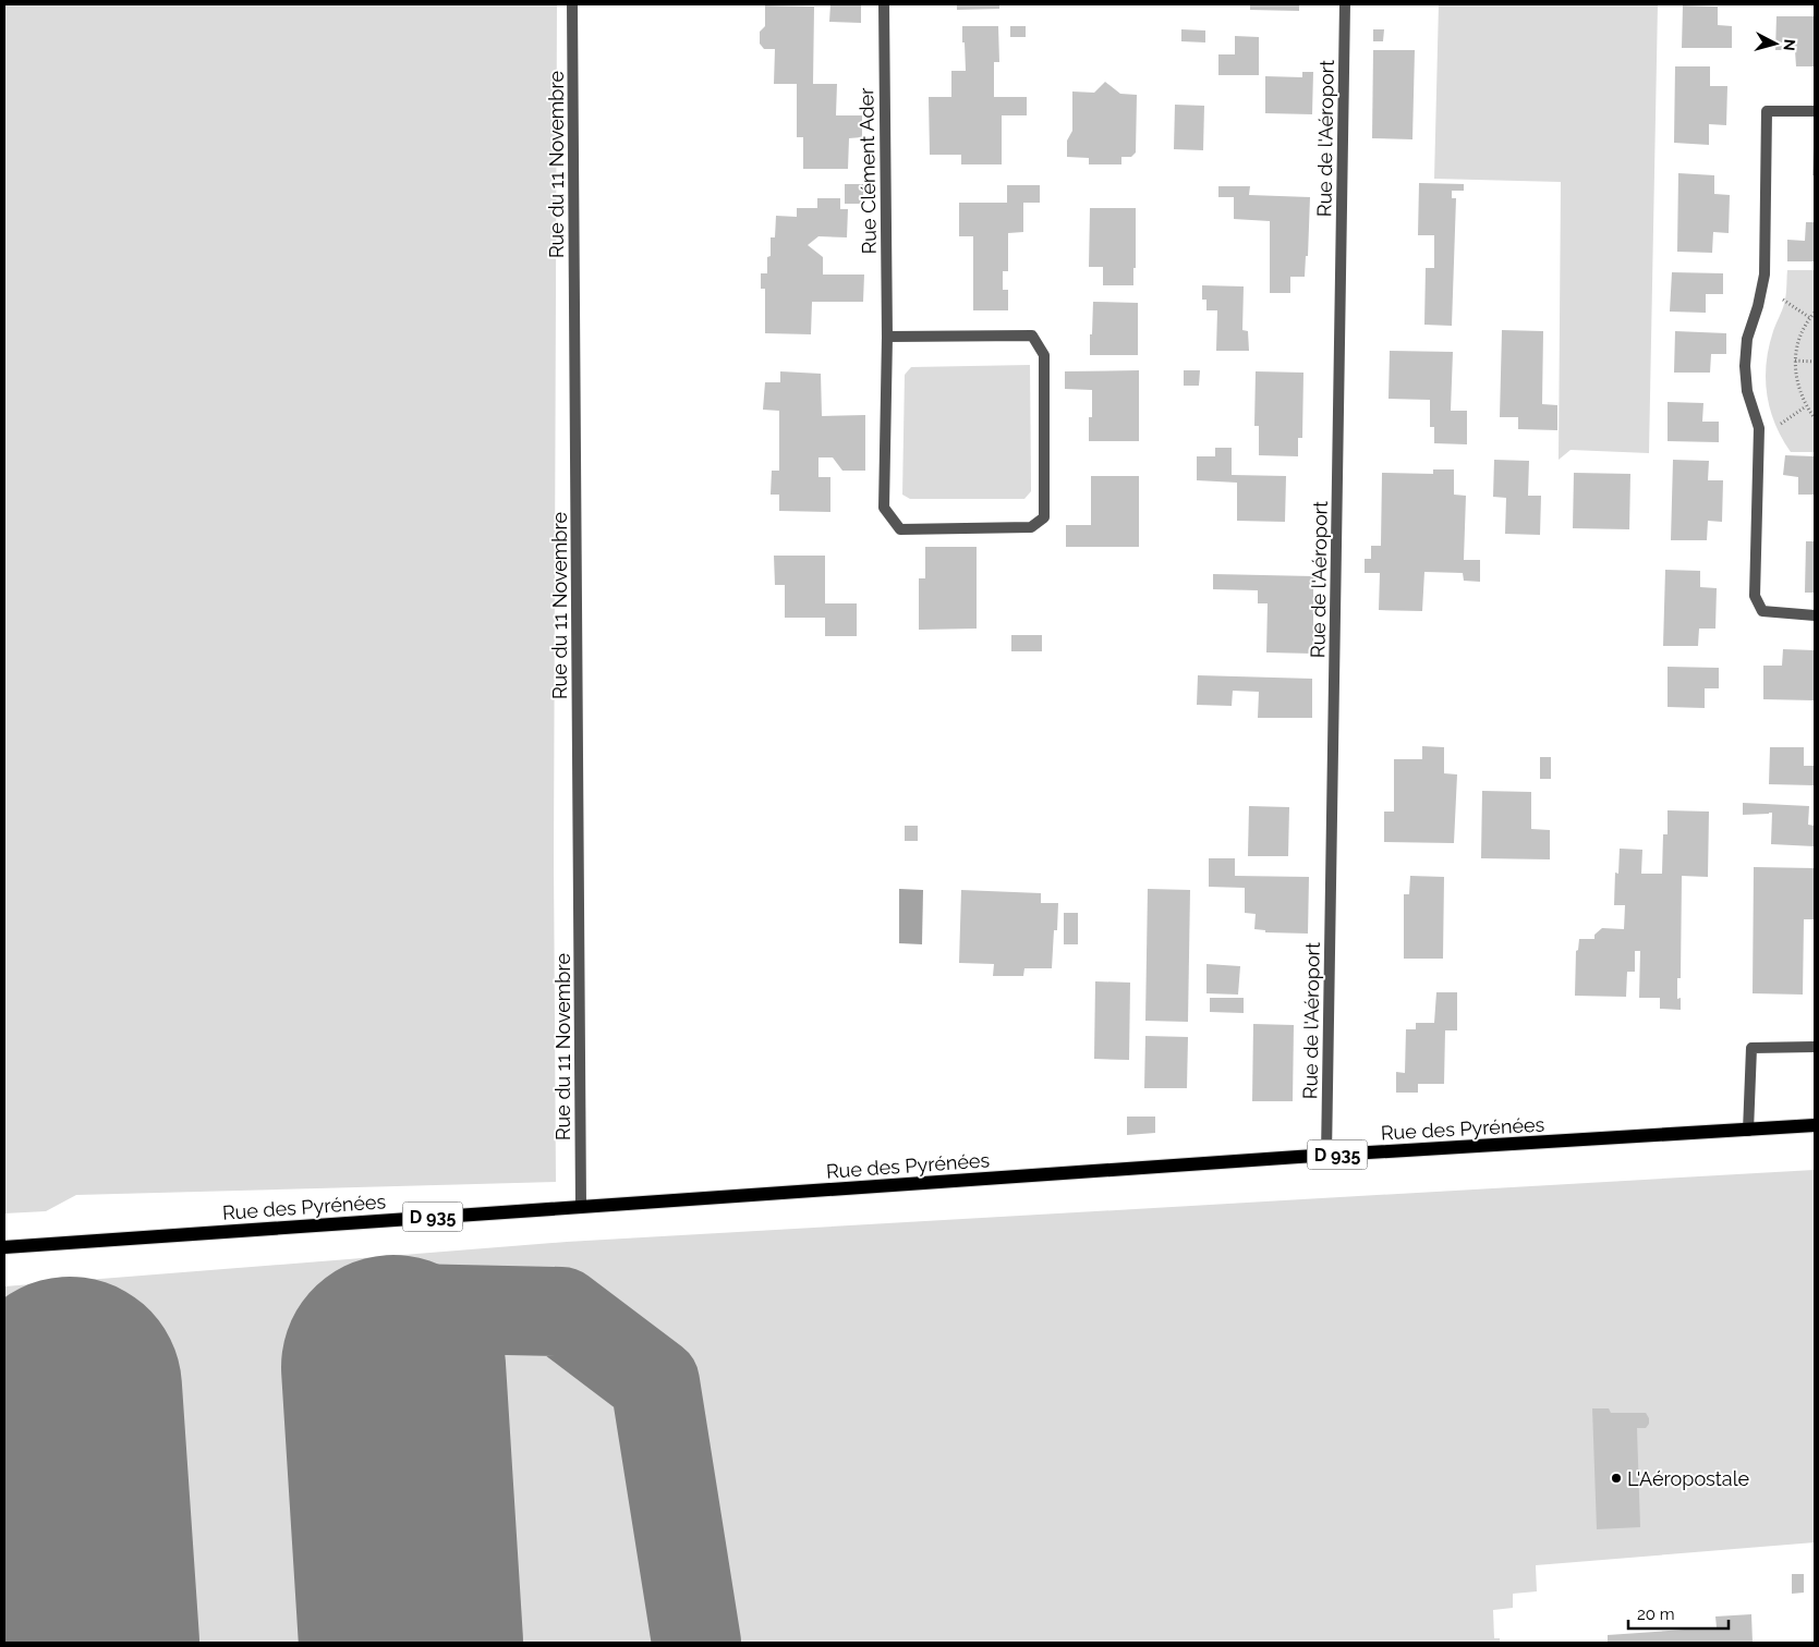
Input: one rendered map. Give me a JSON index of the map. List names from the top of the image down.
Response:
{
  "streets": {
    "main road": ["Rue des Pyrénées", "D 935"],
    "street": ["Rue de l'Aéroport", "Rue du 11 Novembre", "Rue Clément Ader"]
  },
  "crossings": [
    ["Rue de l'Aéroport", "Rue des Pyrénées"],
    ["Rue du 11 Novembre", "Rue des Pyrénées"]
  ],
  "places": ["L'Aéropostale"],
  "scale_bar": "20 m",
  "north": "right"
}
